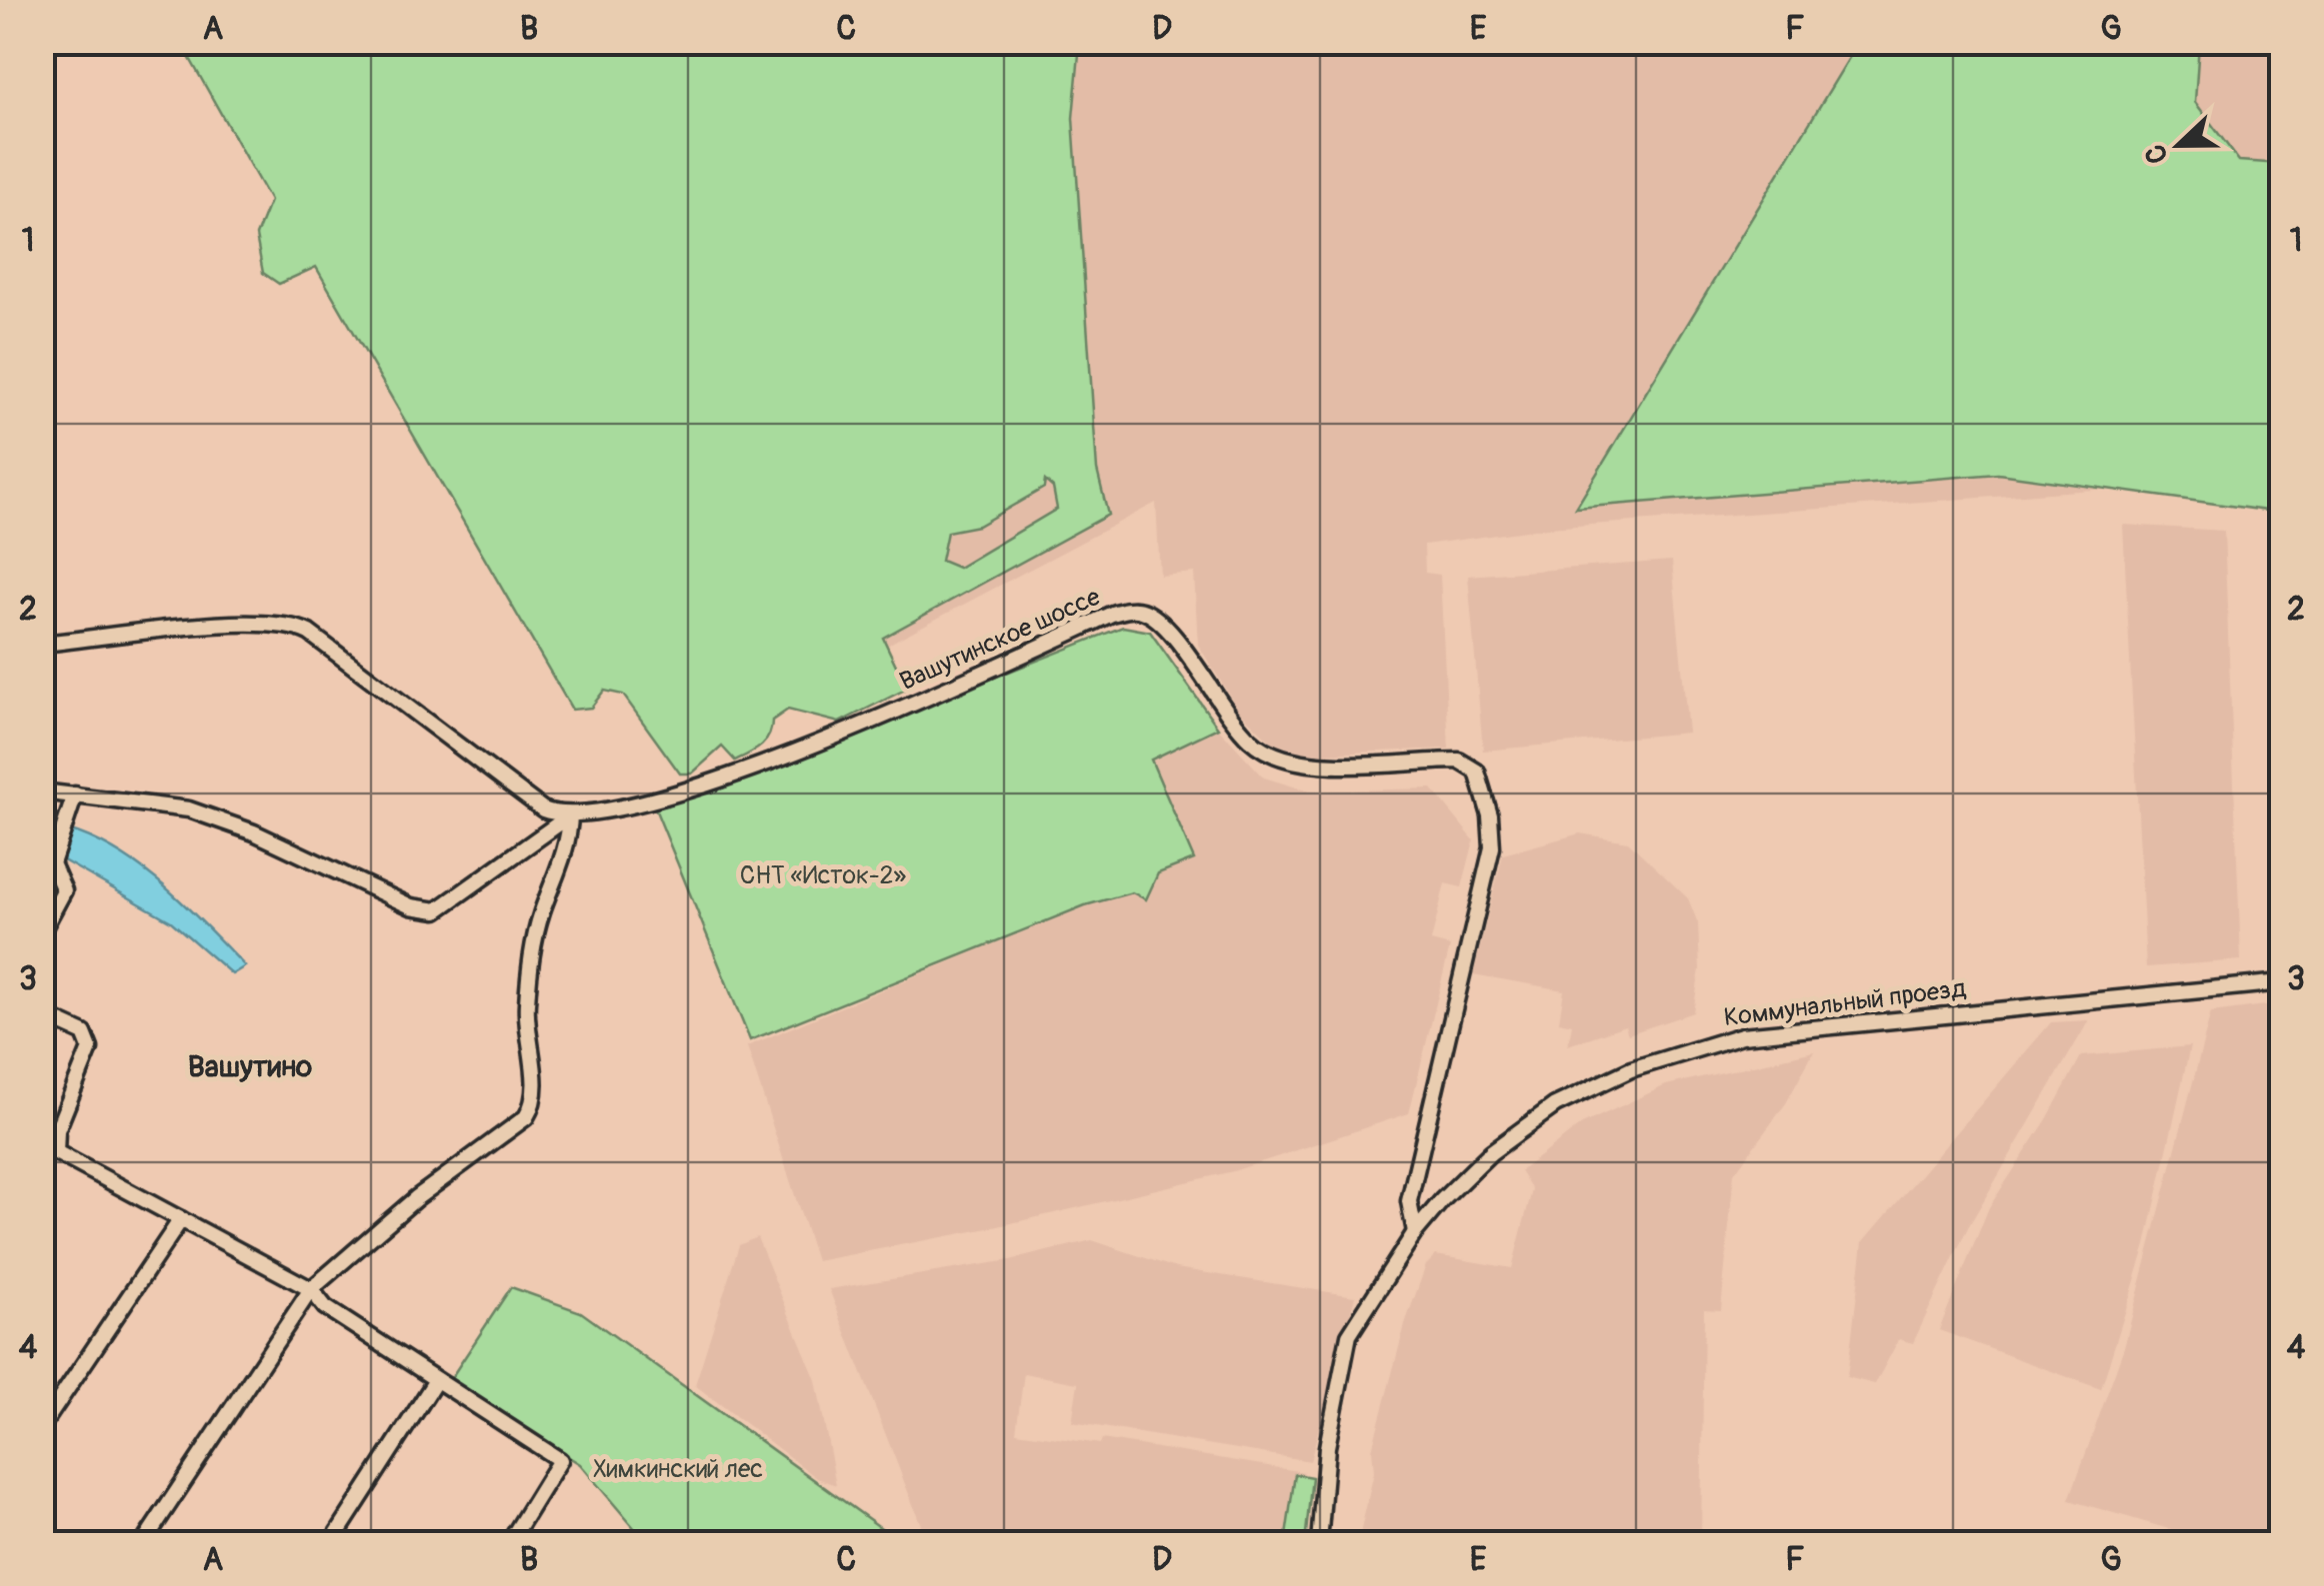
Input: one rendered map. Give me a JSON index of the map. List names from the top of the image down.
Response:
{
  "streets": {
    "street": ["Вашутинское шоссе", "Коммунальный проезд"]
  },
  "crossings": [
    ["Вашутинское шоссе", "Коммунальный проезд"]
  ],
  "districts": ["Вашутино"],
  "parks": ["СНТ «Исток-2»", "Химкинский лес"],
  "north": "left",
  "grid": {
    "columns": [
      "A",
      "B",
      "C",
      "D",
      "E",
      "F",
      "G"
    ],
    "rows": [
      "1",
      "2",
      "3",
      "4"
    ]
  }
}
